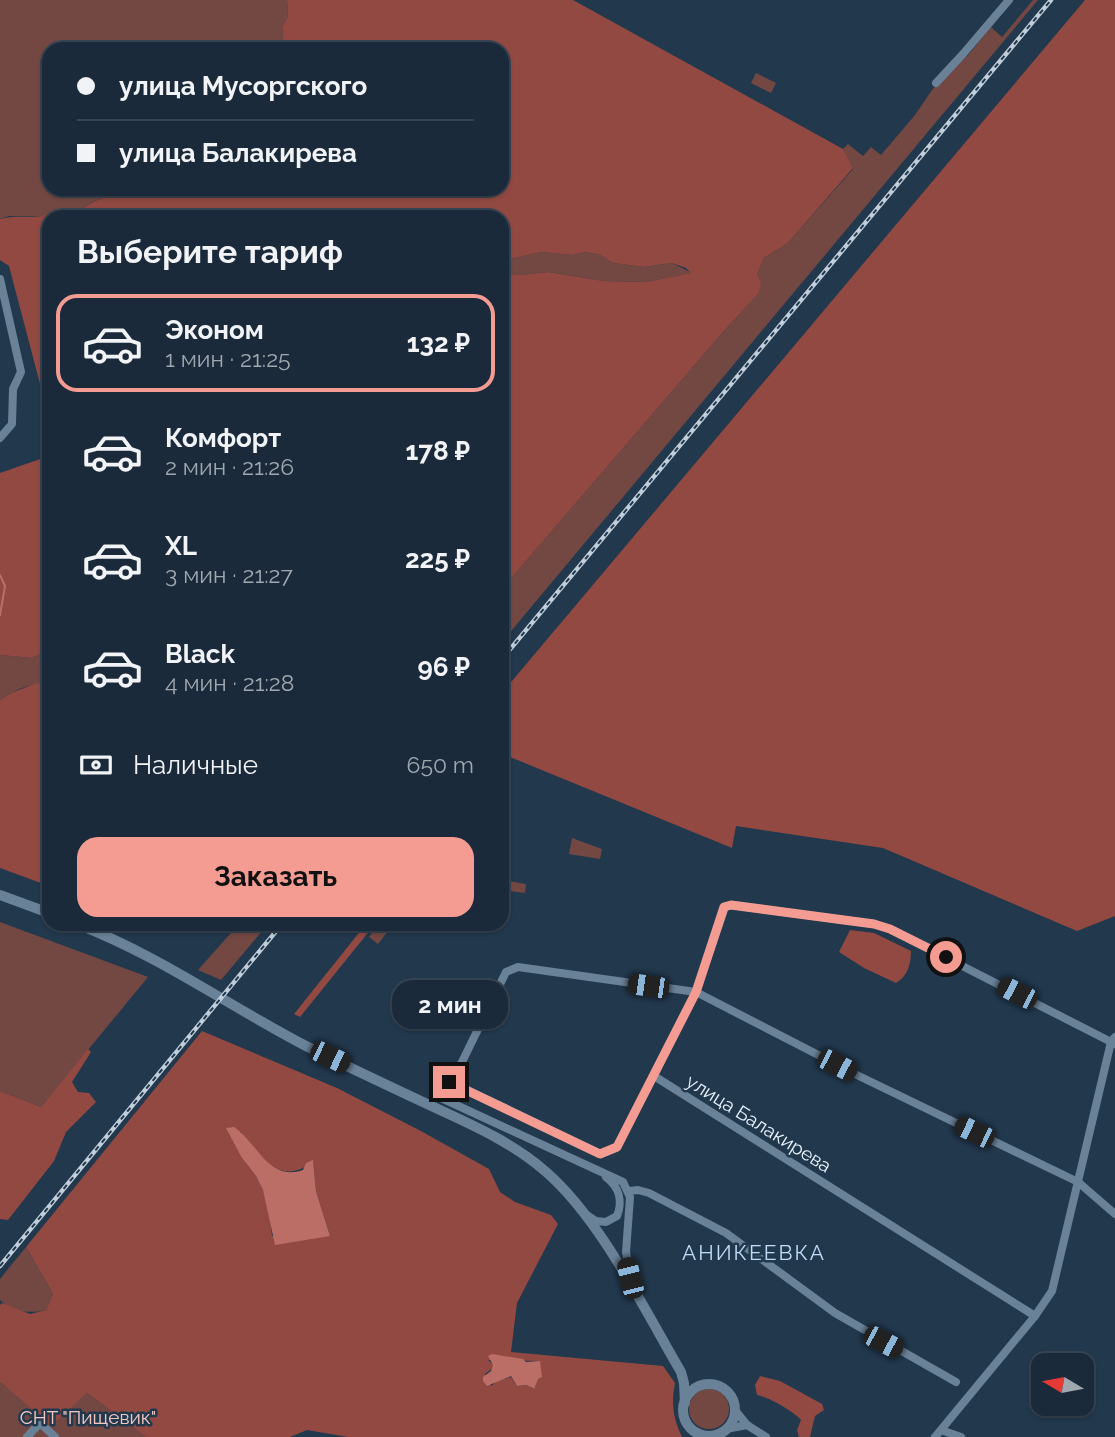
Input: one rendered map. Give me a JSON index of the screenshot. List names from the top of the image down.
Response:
{
  "streets": {
    "street": ["улица Балакирева"]
  },
  "districts": ["АНИКЕЕВКА"],
  "parks": ["СНТ \"Пищевик\""],
  "north": "left",
  "page": {
    "banner": ["улица Мусоргского", "улица Балакирева"],
    "heading": "Выберите тариф",
    "list": [
      {
        "name": "Эконом",
        "note": "1 мин · 21:25",
        "value": "132 ₽"
      },
      {
        "name": "Комфорт",
        "note": "2 мин · 21:26",
        "value": "178 ₽"
      },
      {
        "name": "XL",
        "note": "3 мин · 21:27",
        "value": "225 ₽"
      },
      {
        "name": "Black",
        "note": "4 мин · 21:28",
        "value": "96 ₽"
      }
    ],
    "pay": ["Наличные", "650 m"],
    "buttons": "Заказать",
    "bubble": "2 мин"
  }
}
